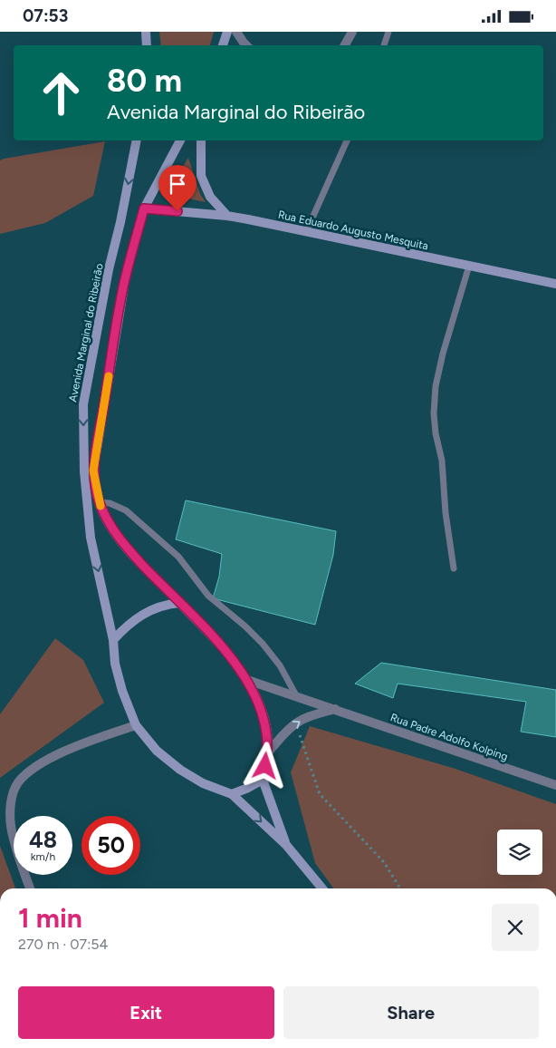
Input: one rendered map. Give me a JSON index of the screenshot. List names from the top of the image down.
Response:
{
  "streets": {
    "main road": ["Rua Eduardo Augusto Mesquita", "Avenida Marginal do Ribeirão"],
    "street": ["Rua Padre Adolfo Kolping"]
  },
  "page": {
    "status": "07:53",
    "turn": ["80 m", "Avenida Marginal do Ribeirão"],
    "speed": "48 km/h",
    "limit": "50",
    "heading": ["1 min", "270 m · 07:54"],
    "buttons": ["Exit", "Share"]
  }
}
